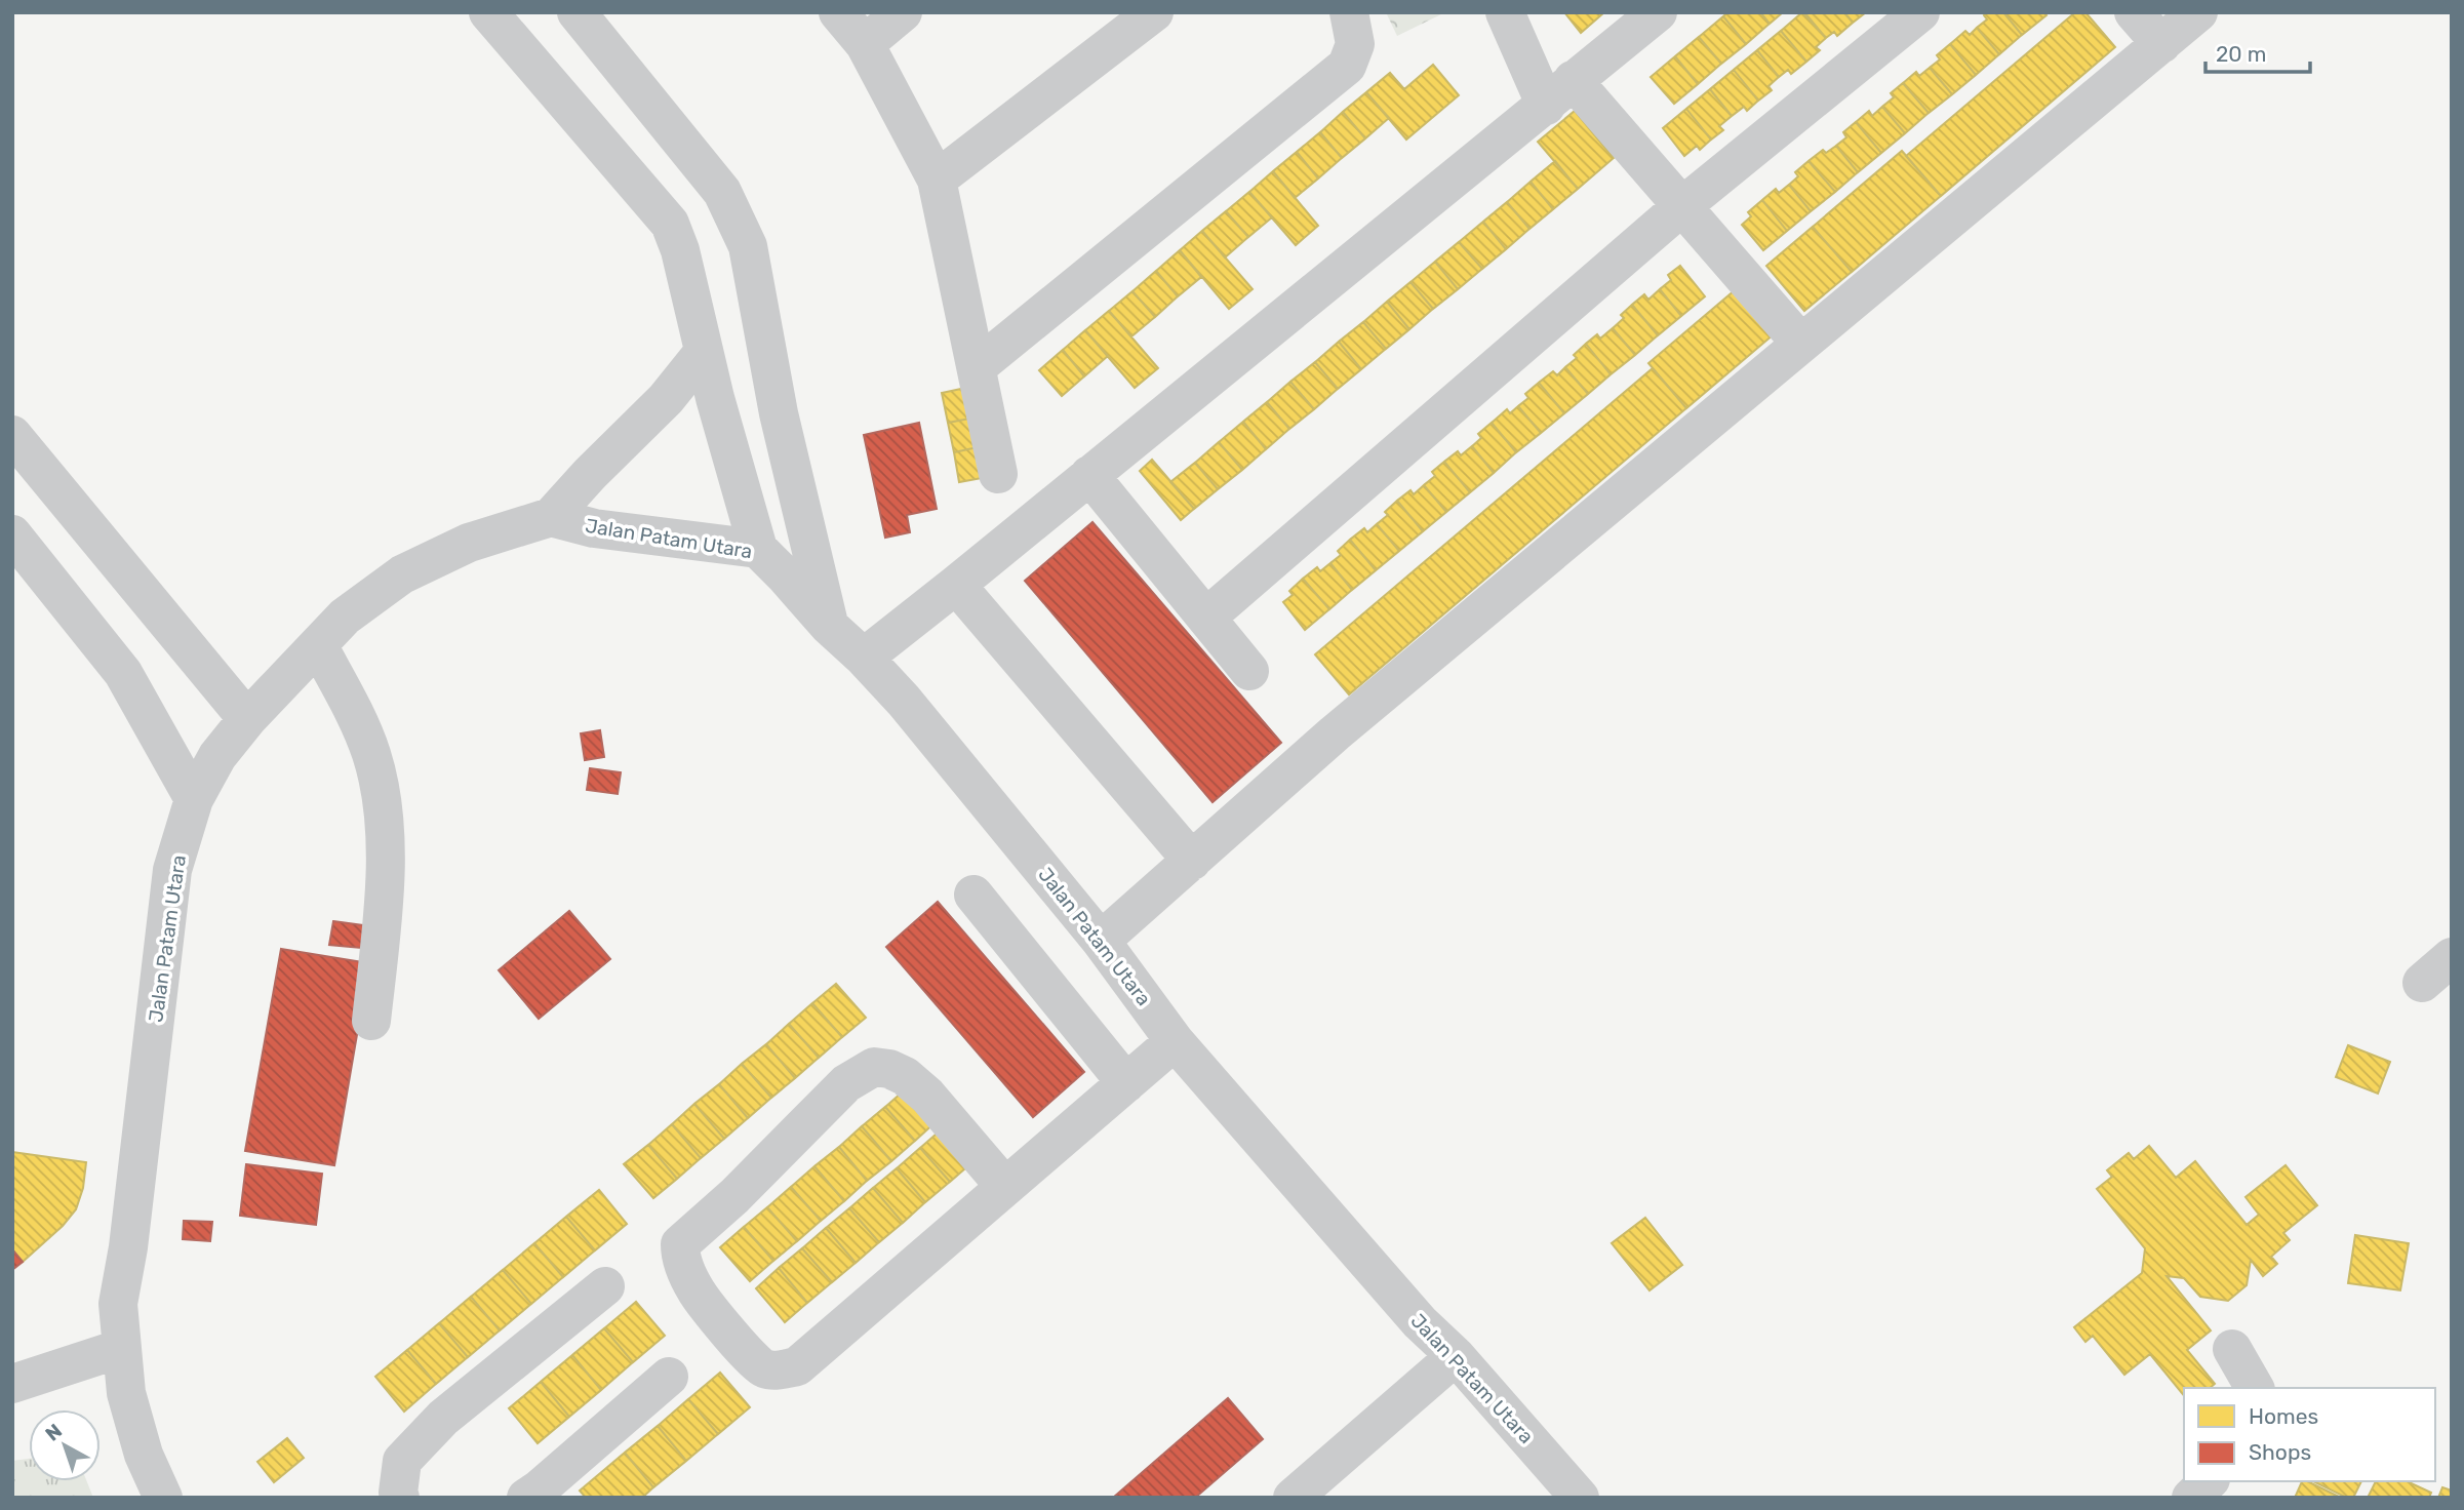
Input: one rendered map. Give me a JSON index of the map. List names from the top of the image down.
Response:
{
  "streets": {
    "street": ["Jalan Patam Utara"]
  },
  "legend": ["Homes", "Shops"],
  "scale_bar": "20 m",
  "north": "top left"
}
